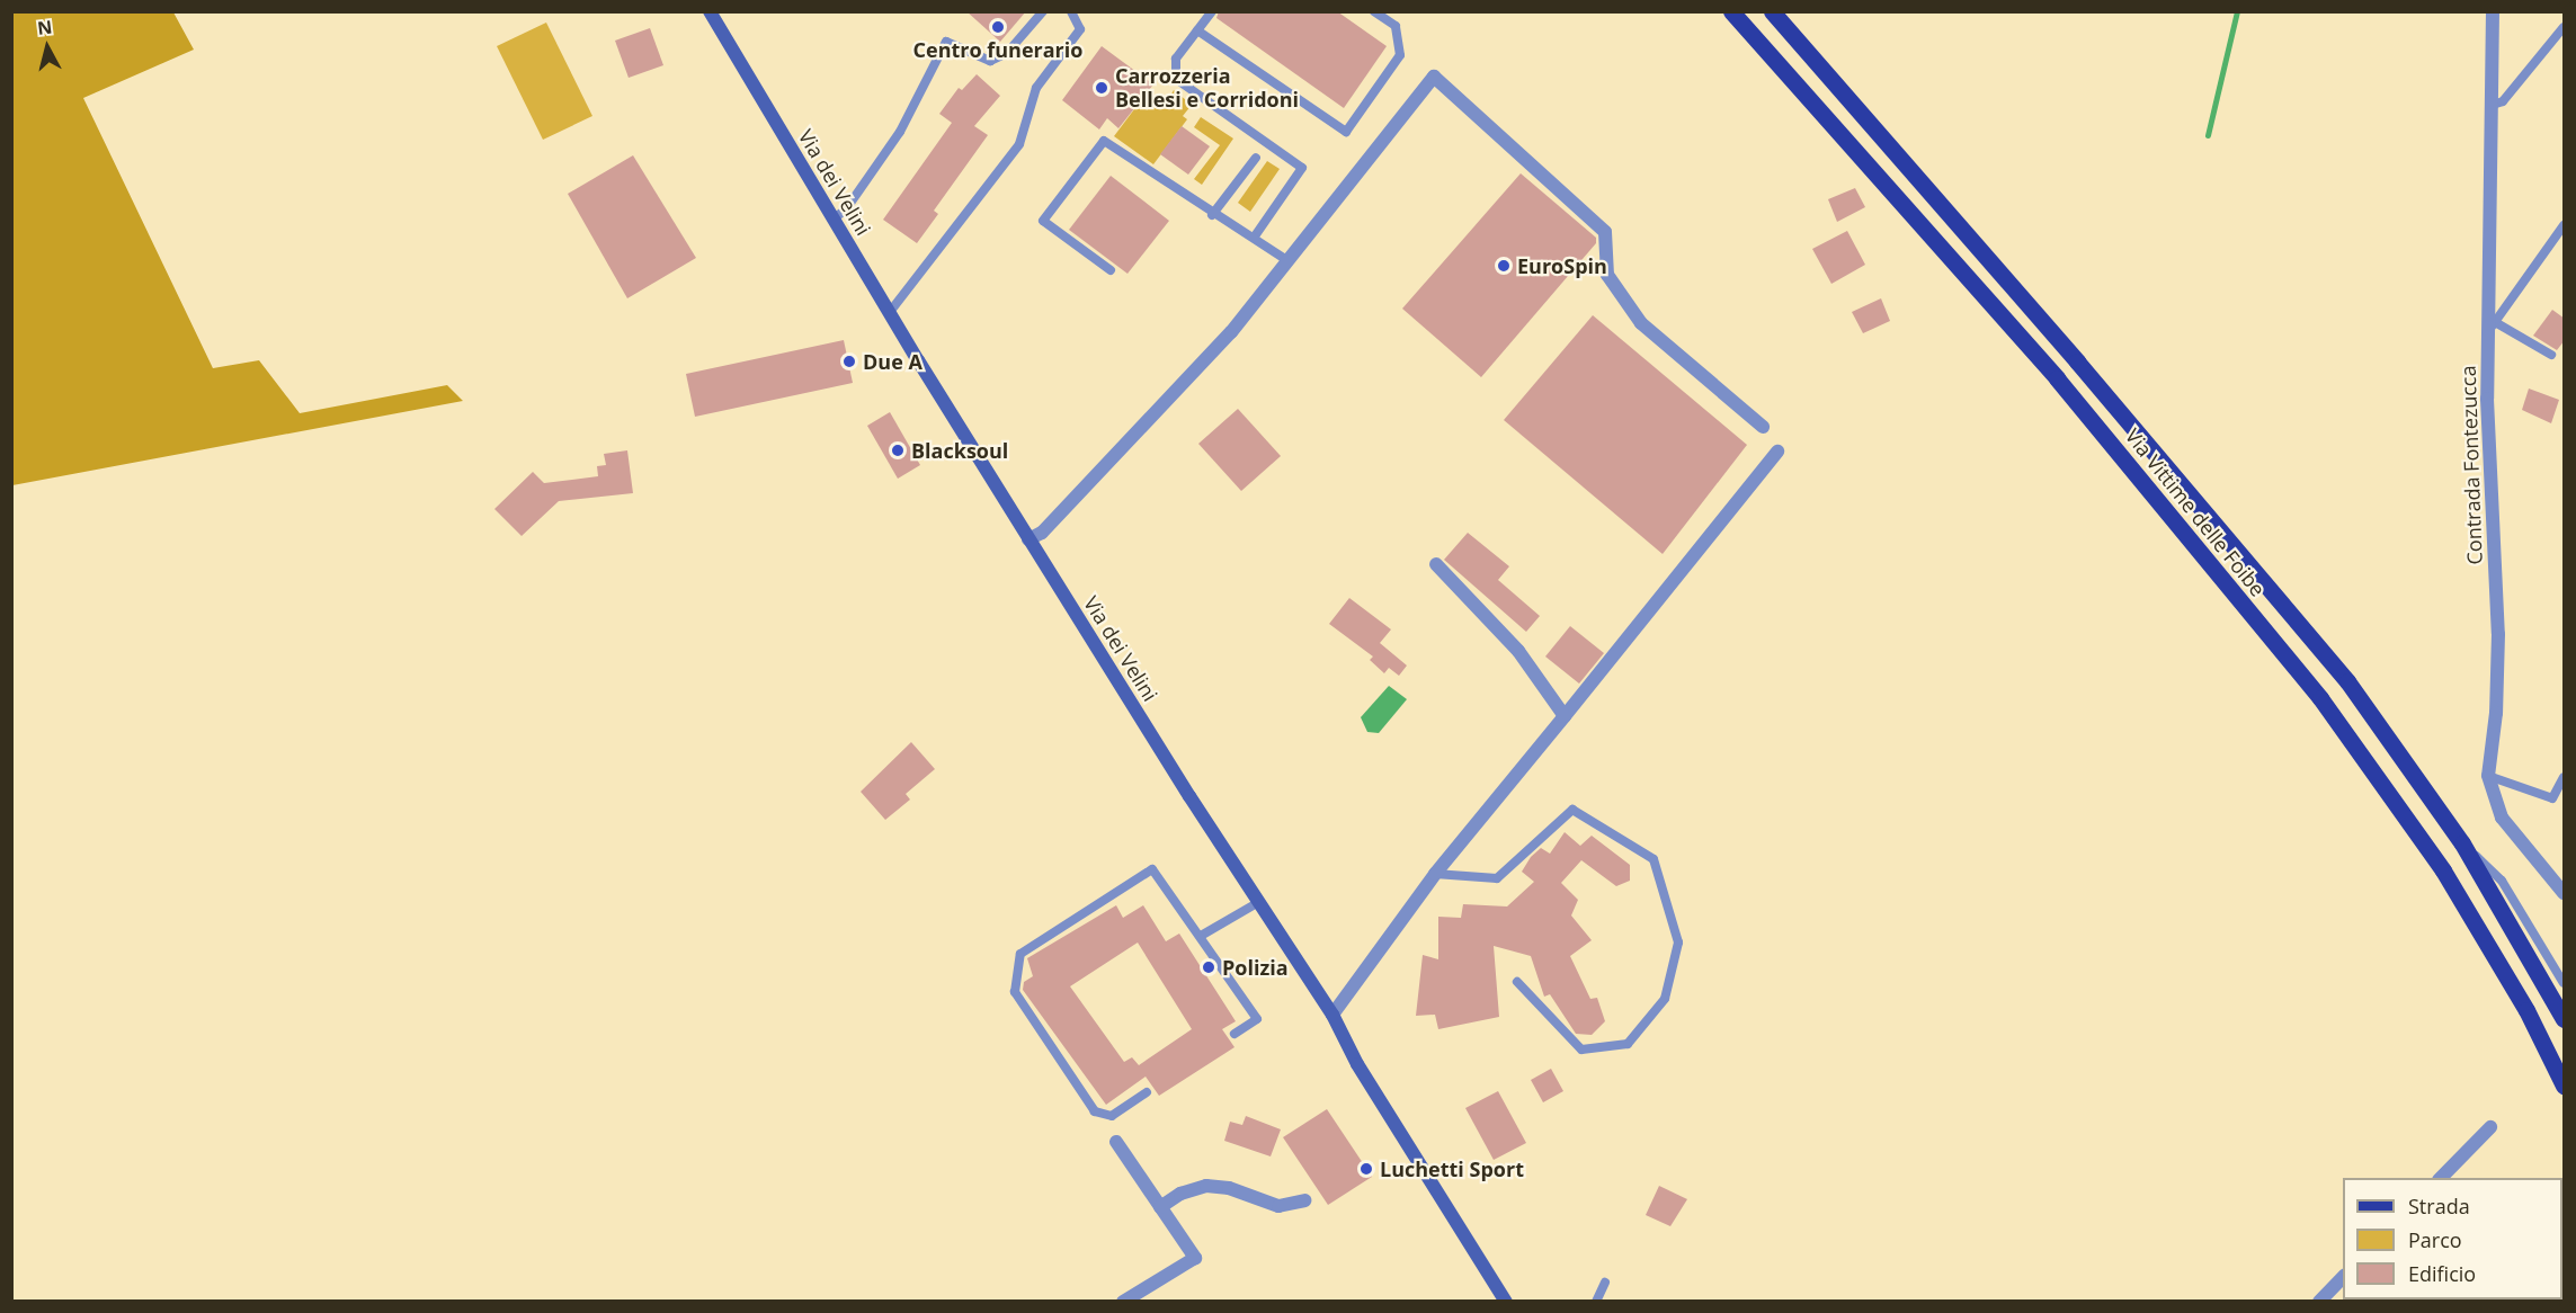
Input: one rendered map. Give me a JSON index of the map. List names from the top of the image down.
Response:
{
  "streets": {
    "main road": ["Via Vittime delle Foibe"],
    "street": ["Via dei Velini", "Contrada Fontezucca"]
  },
  "places": [
    "Centro funerario",
    "Carrozzeria Bellesi e Corridoni",
    "EuroSpin",
    "Due A",
    "Blacksoul",
    "Polizia",
    "Luchetti Sport"
  ],
  "legend": ["Strada", "Parco", "Edificio"],
  "north": "top"
}
